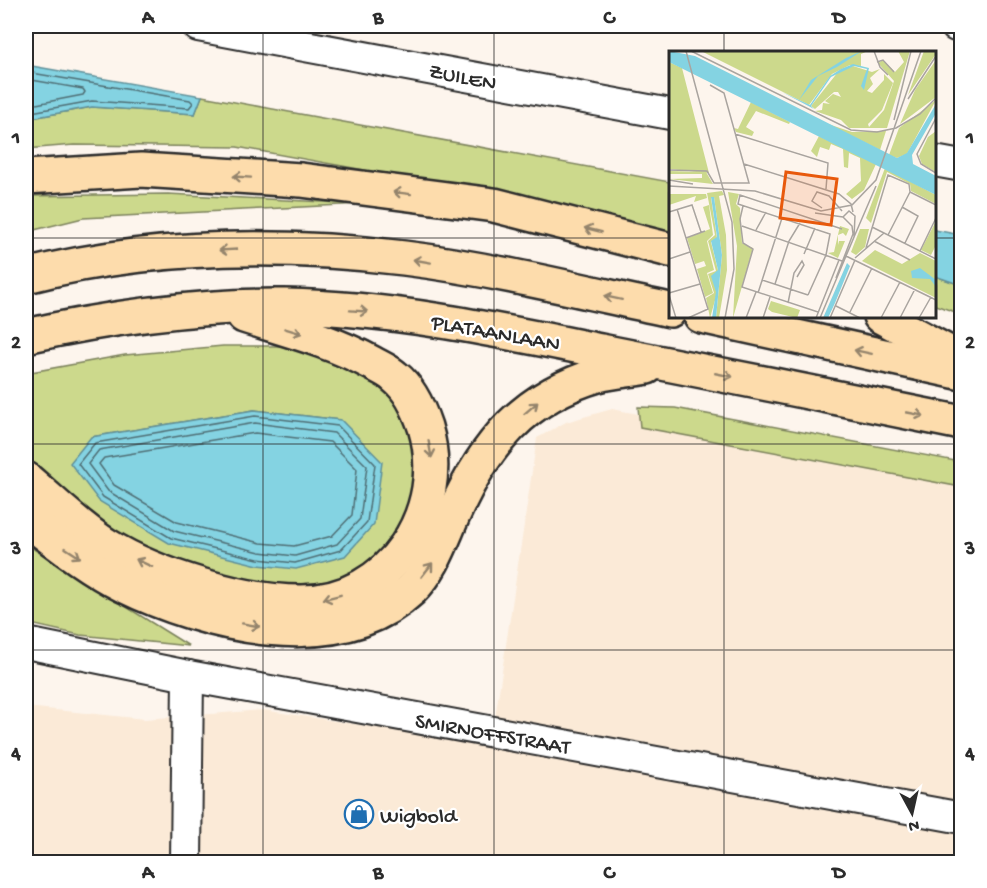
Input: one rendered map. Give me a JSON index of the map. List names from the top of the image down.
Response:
{
  "streets": {
    "highway": ["PLATAANLAAN"],
    "street": ["ZUILEN", "SMIRNOFFSTRAAT"]
  },
  "places": {
    "shop": ["Wigbold"]
  },
  "north": "bottom",
  "grid": {
    "columns": [
      "A",
      "B",
      "C",
      "D"
    ],
    "rows": [
      "1",
      "2",
      "3",
      "4"
    ]
  }
}
